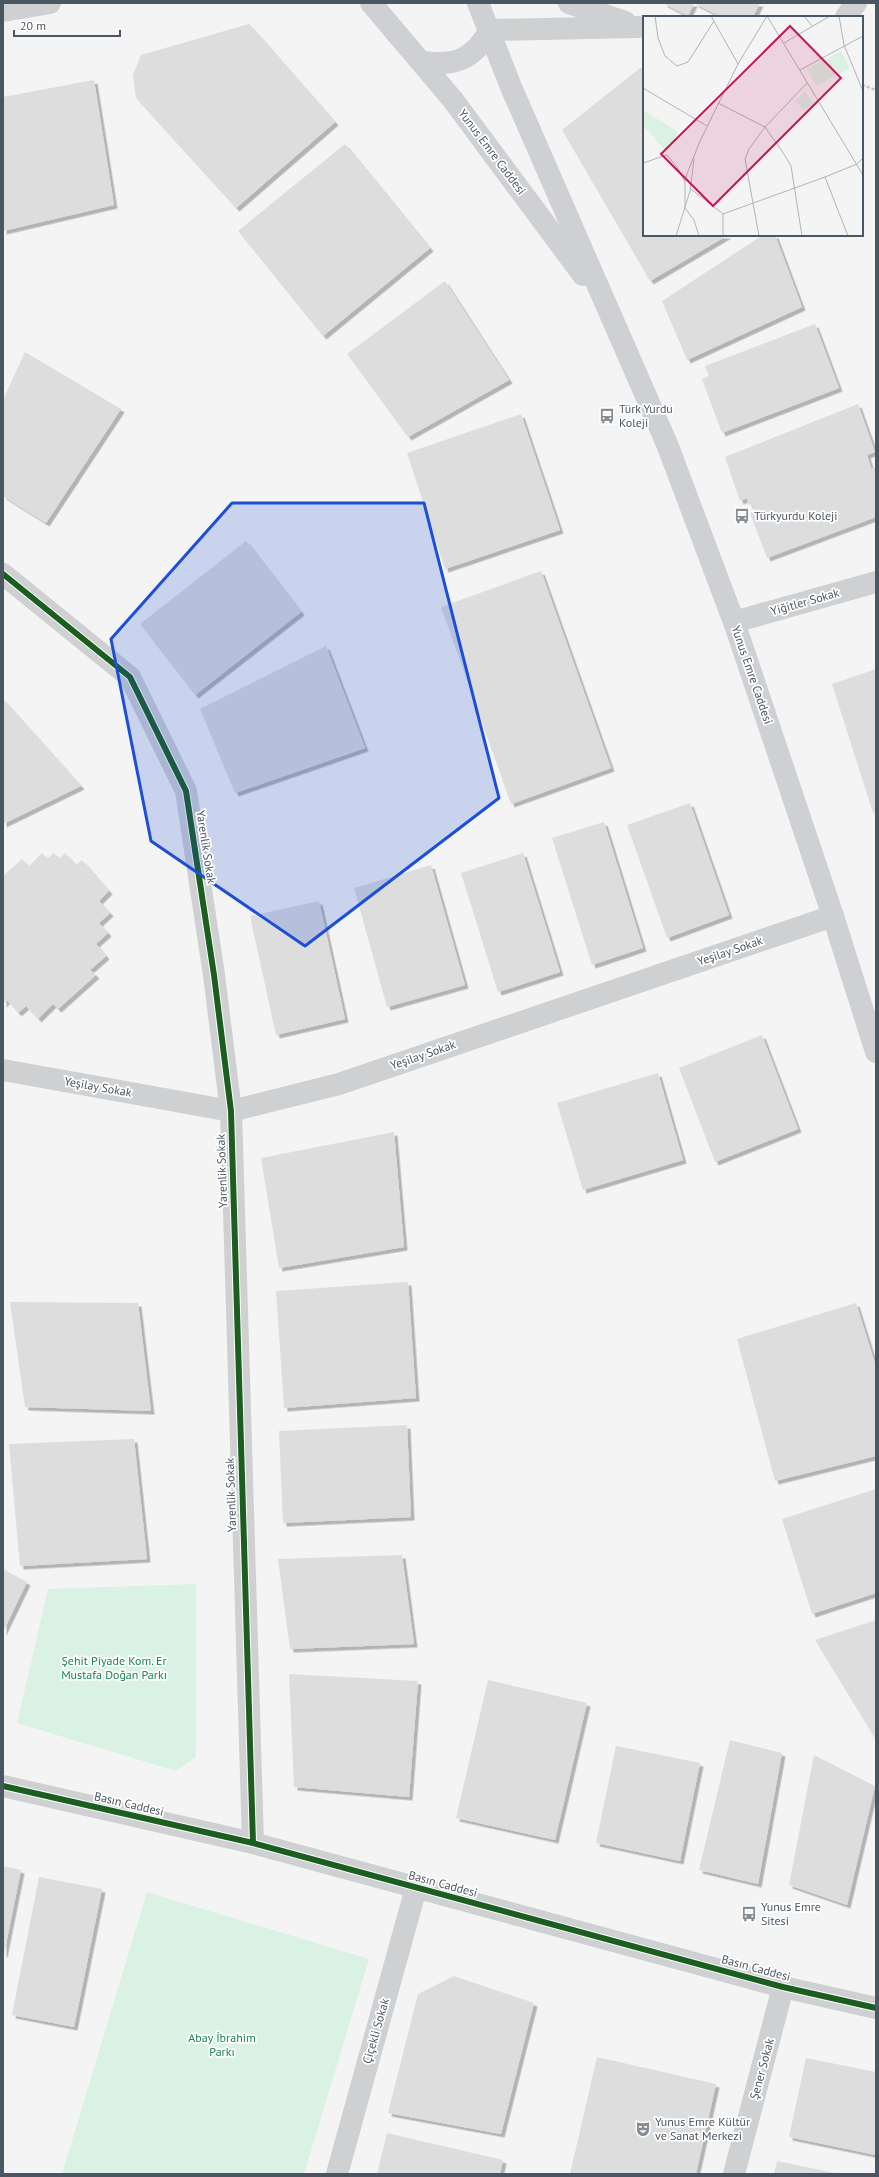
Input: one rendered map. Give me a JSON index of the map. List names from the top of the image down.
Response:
{
  "streets": {
    "main road": ["Yunus Emre Caddesi"],
    "street": [
      "Yiğitler Sokak",
      "Yarenlik Sokak",
      "Yeşilay Sokak",
      "Basın Caddesi",
      "Çiçekli Sokak",
      "Şener Sokak"
    ]
  },
  "crossings": [
    ["Yunus Emre Caddesi", "Yiğitler Sokak"],
    ["Yunus Emre Caddesi", "Yeşilay Sokak"],
    ["Yarenlik Sokak", "Yeşilay Sokak"],
    ["Yarenlik Sokak", "Basın Caddesi"],
    ["Basın Caddesi", "Çiçekli Sokak"],
    ["Basın Caddesi", "Şener Sokak"]
  ],
  "parks": ["Şehit Piyade Kom. Er Mustafa Doğan Parkı", "Abay İbrahim Parkı"],
  "places": {
    "bus stop": ["Türk Yurdu Koleji", "Türkyurdu Koleji", "Yunus Emre Sitesi"],
    "theatre": ["Yunus Emre Kültür ve Sanat Merkezi"]
  },
  "scale_bar": "20 m"
}
